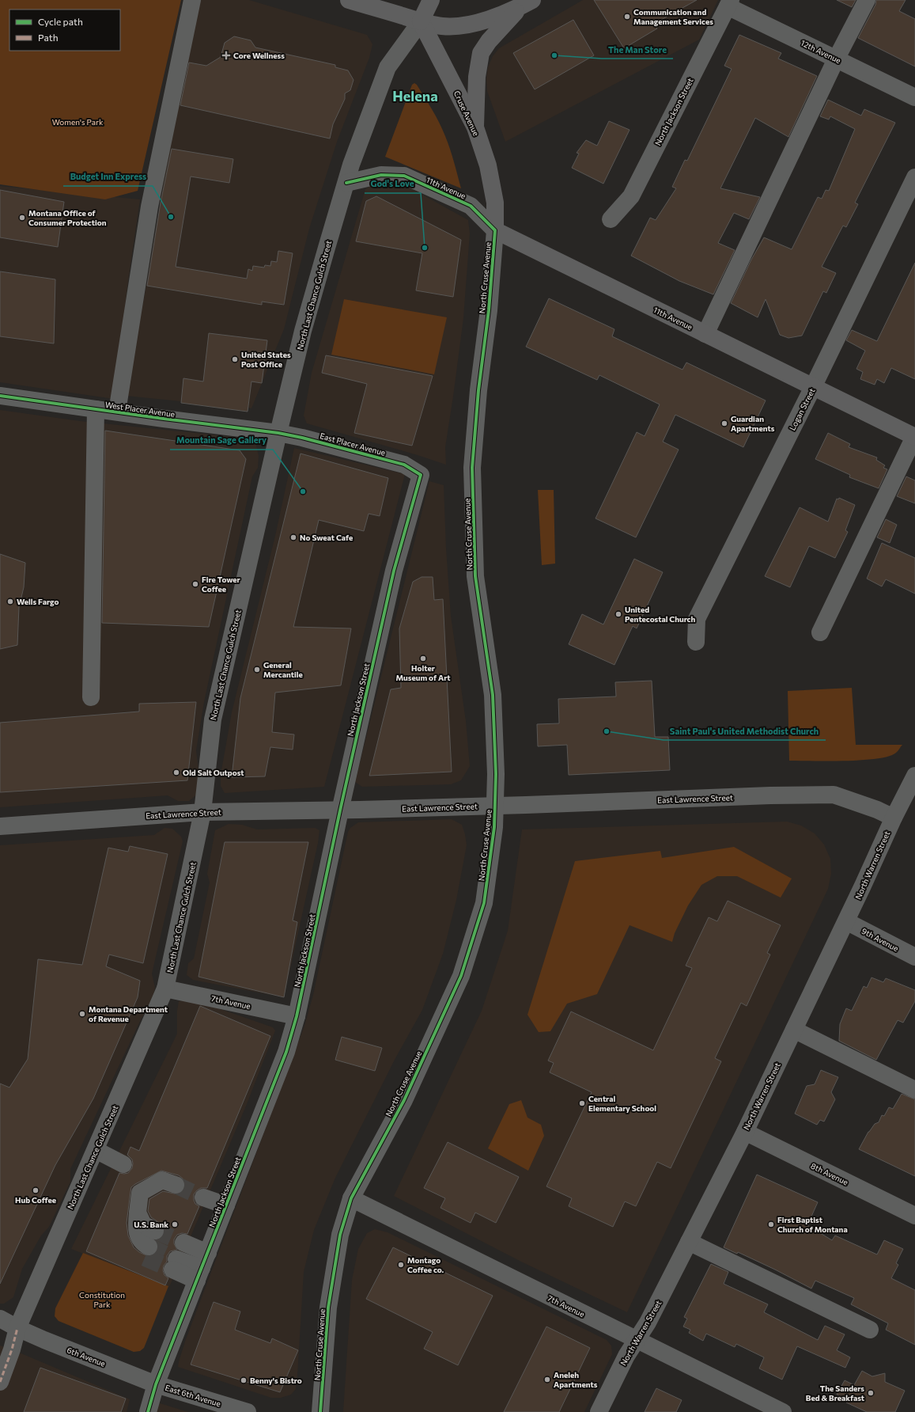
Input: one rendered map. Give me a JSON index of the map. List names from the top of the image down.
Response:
{
  "streets": {
    "main road": ["Cruse Avenue", "11th Avenue", "North Last Chance Gulch Street"],
    "street": [
      "12th Avenue",
      "North Jackson Street",
      "North Cruse Avenue",
      "West Placer Avenue",
      "Logan Street",
      "East Placer Avenue",
      "East Lawrence Street",
      "North Warren Street",
      "9th Avenue",
      "7th Avenue",
      "8th Avenue",
      "6th Avenue",
      "East 6th Avenue"
    ]
  },
  "crossings": [
    ["12th Avenue", "North Jackson Street"],
    ["North Jackson Street", "East Placer Avenue"],
    ["North Jackson Street", "East Lawrence Street"],
    ["North Jackson Street", "7th Avenue"],
    ["North Jackson Street", "6th Avenue"],
    ["North Jackson Street", "East 6th Avenue"],
    ["Cruse Avenue", "11th Avenue"],
    ["Cruse Avenue", "North Cruse Avenue"],
    ["Cruse Avenue", "North Last Chance Gulch Street"],
    ["11th Avenue", "North Cruse Avenue"],
    ["11th Avenue", "North Last Chance Gulch Street"],
    ["11th Avenue", "Logan Street"],
    ["North Cruse Avenue", "East Lawrence Street"],
    ["North Cruse Avenue", "7th Avenue"],
    ["North Last Chance Gulch Street", "West Placer Avenue"],
    ["North Last Chance Gulch Street", "East Placer Avenue"],
    ["North Last Chance Gulch Street", "East Lawrence Street"],
    ["North Last Chance Gulch Street", "7th Avenue"],
    ["North Last Chance Gulch Street", "6th Avenue"],
    ["West Placer Avenue", "East Placer Avenue"],
    ["East Lawrence Street", "North Warren Street"],
    ["North Warren Street", "9th Avenue"],
    ["North Warren Street", "7th Avenue"],
    ["North Warren Street", "8th Avenue"],
    ["6th Avenue", "East 6th Avenue"]
  ],
  "districts": ["Helena"],
  "parks": ["Women's Park", "Constitution Park"],
  "places": {
    "other": [
      "Communication and Management Services",
      "The Man Store",
      "Budget Inn Express",
      "Montana Office of Consumer Protection",
      "God's Love",
      "United States Post Office",
      "Guardian Apartments",
      "Mountain Sage Gallery",
      "No Sweat Cafe",
      "Fire Tower Coffee",
      "Wells Fargo",
      "United Pentecostal Church",
      "Holter Museum of Art",
      "General Mercantile",
      "Saint Paul's United Methodist Church",
      "Old Salt Outpost",
      "Montana Department of Revenue",
      "Central Elementary School",
      "Hub Coffee",
      "U.S. Bank",
      "First Baptist Church of Montana",
      "Montago Coffee co.",
      "Aneleh Apartments",
      "Benny's Bistro",
      "The Sanders Bed & Breakfast"
    ],
    "health": ["Core Wellness"]
  },
  "legend": ["Cycle path", "Path"]
}
